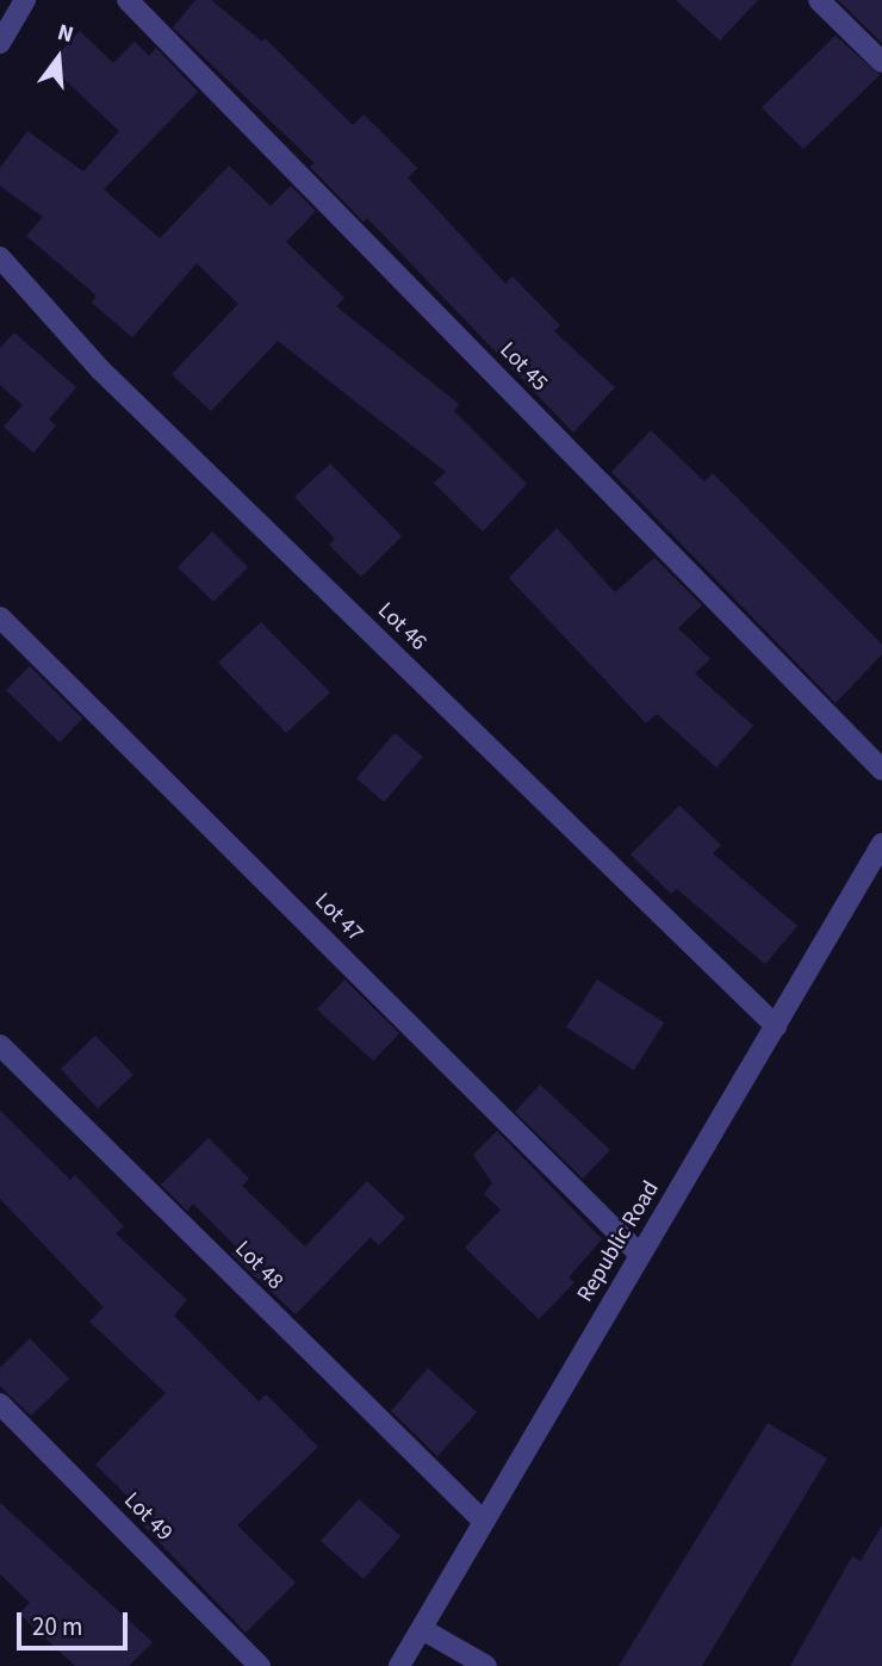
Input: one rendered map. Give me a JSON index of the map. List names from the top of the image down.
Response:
{
  "streets": {
    "street": [
      "Lot 45",
      "Lot 46",
      "Lot 47",
      "Republic Road",
      "Lot 48",
      "Lot 49"
    ]
  },
  "crossings": [
    ["Lot 46", "Republic Road"],
    ["Lot 47", "Republic Road"],
    ["Republic Road", "Lot 48"]
  ],
  "scale_bar": "20 m",
  "north": "top"
}
